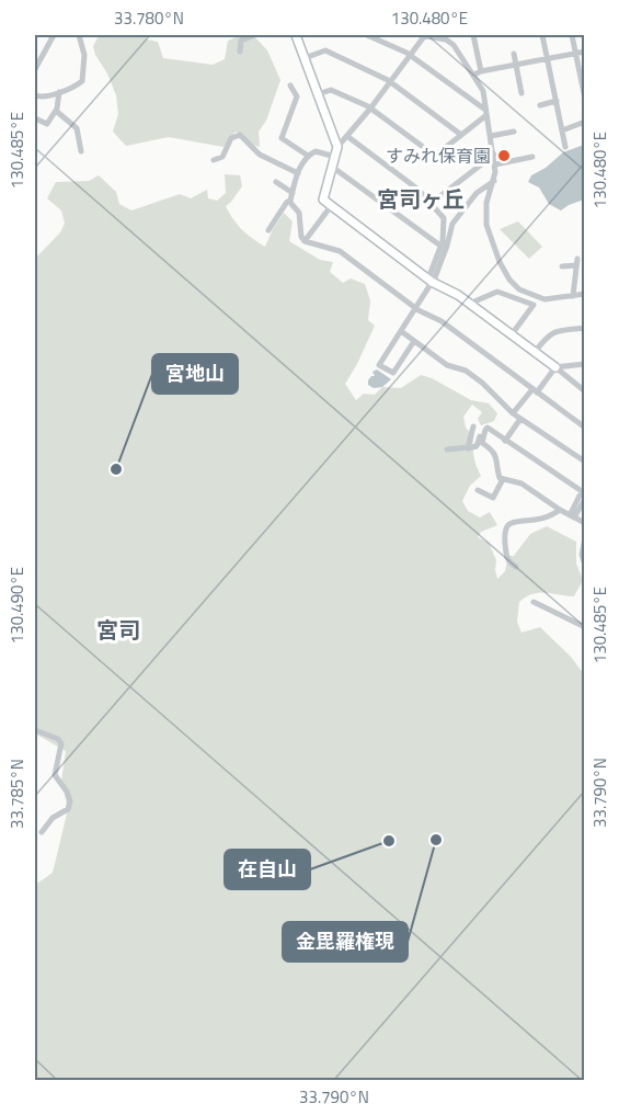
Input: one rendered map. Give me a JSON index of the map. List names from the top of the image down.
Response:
{
  "districts": ["宮司ヶ丘", "宮司"],
  "places": [
    "すみれ保育園",
    "宮地山",
    "金毘羅権現",
    "在自山"
  ],
  "coordinates": [
    "33.780°N",
    "130.480°E",
    "130.485°E",
    "130.490°E",
    "33.790°N",
    "33.785°N"
  ]
}
